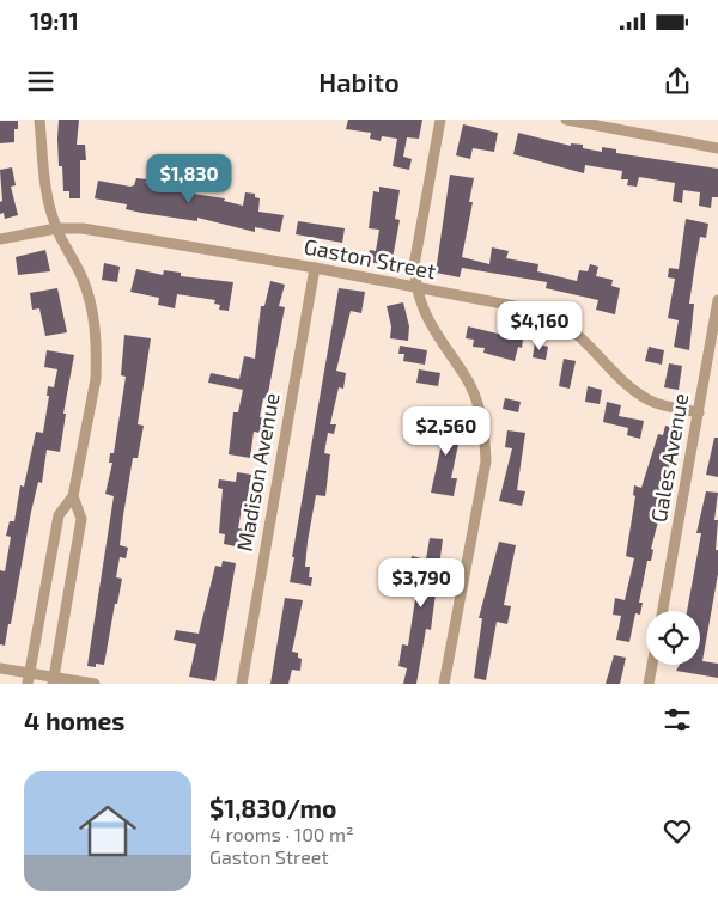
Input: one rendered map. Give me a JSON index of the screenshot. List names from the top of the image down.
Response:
{
  "streets": {
    "street": ["Gaston Street", "Gales Avenue", "Madison Avenue"]
  },
  "crossings": [
    ["Gaston Street", "Gales Avenue"],
    ["Gaston Street", "Madison Avenue"]
  ],
  "page": {
    "status": "19:11",
    "header": "Habito",
    "price": [
      "$1,830",
      "$4,160",
      "$2,560",
      "$3,790"
    ],
    "heading": "4 homes",
    "list": [
      {
        "name": "$1,830/mo",
        "note": "4 rooms · 100 m² · Gaston Street"
      }
    ]
  }
}
